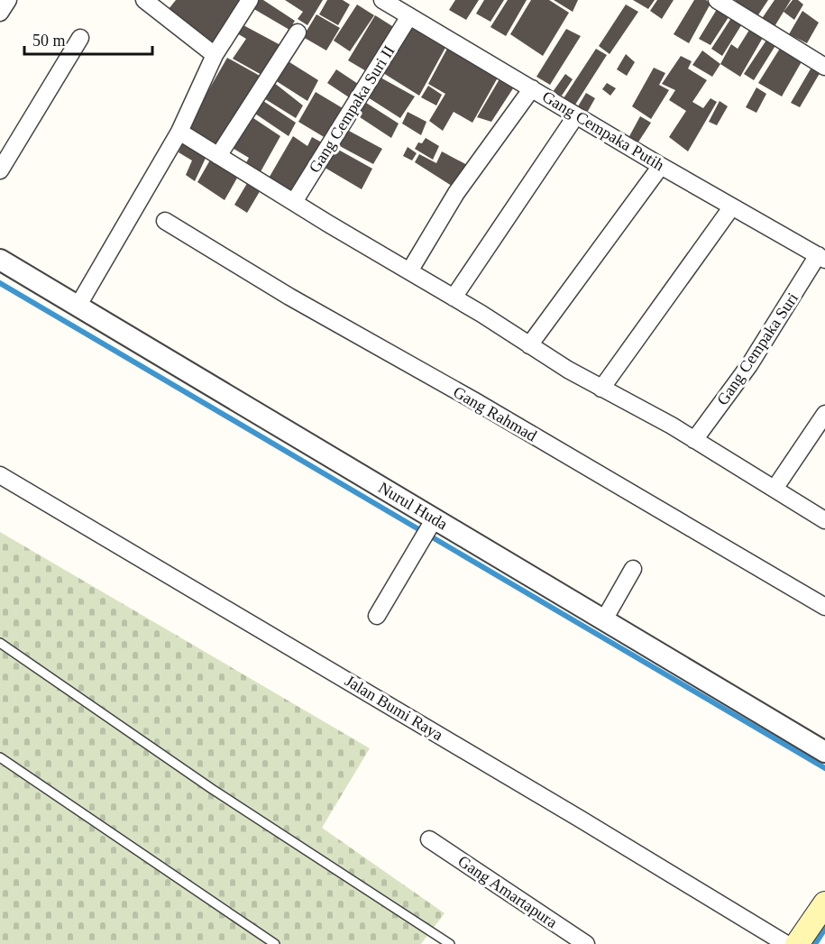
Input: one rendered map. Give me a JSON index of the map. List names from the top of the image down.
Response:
{
  "streets": {
    "street": [
      "Gang Cempaka Suri II",
      "Gang Cempaka Putih",
      "Gang Cempaka Suri",
      "Gang Rahmad",
      "Nurul Huda",
      "Jalan Bumi Raya",
      "Gang Amartapura"
    ]
  },
  "crossings": [
    ["Gang Cempaka Suri II", "Gang Cempaka Putih"],
    ["Gang Cempaka Putih", "Gang Cempaka Suri"]
  ],
  "scale_bar": "50 m"
}
